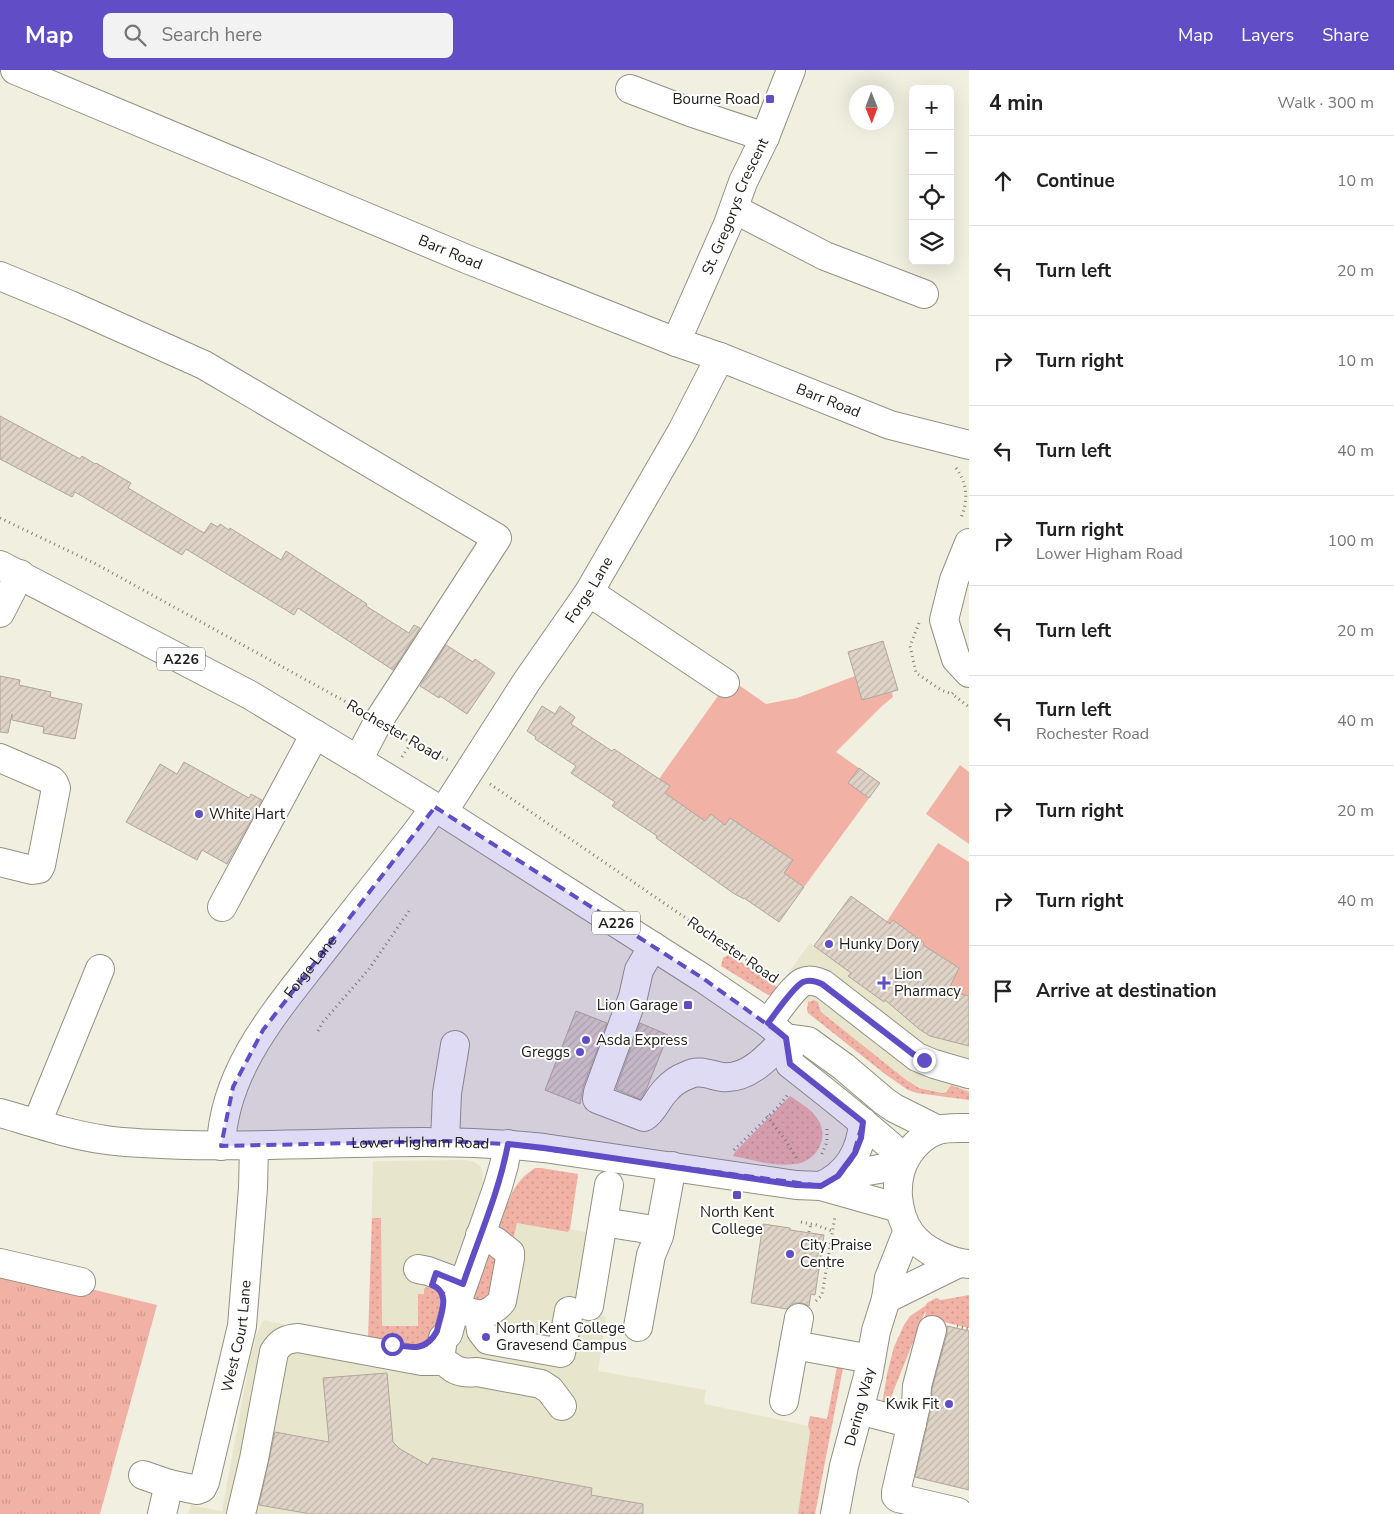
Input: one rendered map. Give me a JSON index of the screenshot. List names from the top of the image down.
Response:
{
  "streets": {
    "street": [
      "St. Gregorys Crescent",
      "Barr Road",
      "Forge Lane",
      "A226",
      "Lower Higham Road",
      "West Court Lane",
      "Dering Way"
    ],
    "path": ["Rochester Road"]
  },
  "crossings": [
    ["St. Gregorys Crescent", "Barr Road"],
    ["Barr Road", "Forge Lane"],
    ["Forge Lane", "A226"],
    ["Forge Lane", "Rochester Road"],
    ["Forge Lane", "Lower Higham Road"],
    ["Lower Higham Road", "West Court Lane"],
    ["Lower Higham Road", "Dering Way"]
  ],
  "places": {
    "transit": ["Bourne Road", "Lion Garage", "North Kent College"],
    "other": [
      "White Hart",
      "Hunky Dory",
      "Asda Express",
      "Greggs",
      "City Praise Centre",
      "North Kent College Gravesend Campus",
      "Kwik Fit"
    ],
    "health": ["Lion Pharmacy"]
  },
  "north": "bottom",
  "page": {
    "header": "Map",
    "search": "Search here",
    "nav": ["Map", "Layers", "Share"],
    "heading": ["4 min", "Walk · 300 m"],
    "map_buttons": ["+", "−"],
    "list": [
      ["Continue", "10 m"],
      ["Turn left", "20 m"],
      ["Turn right", "10 m"],
      ["Turn left", "40 m"],
      ["Turn right", "Lower Higham Road", "100 m"],
      ["Turn left", "20 m"],
      ["Turn left", "Rochester Road", "40 m"],
      ["Turn right", "20 m"],
      ["Turn right", "40 m"],
      "Arrive at destination"
    ]
  }
}
